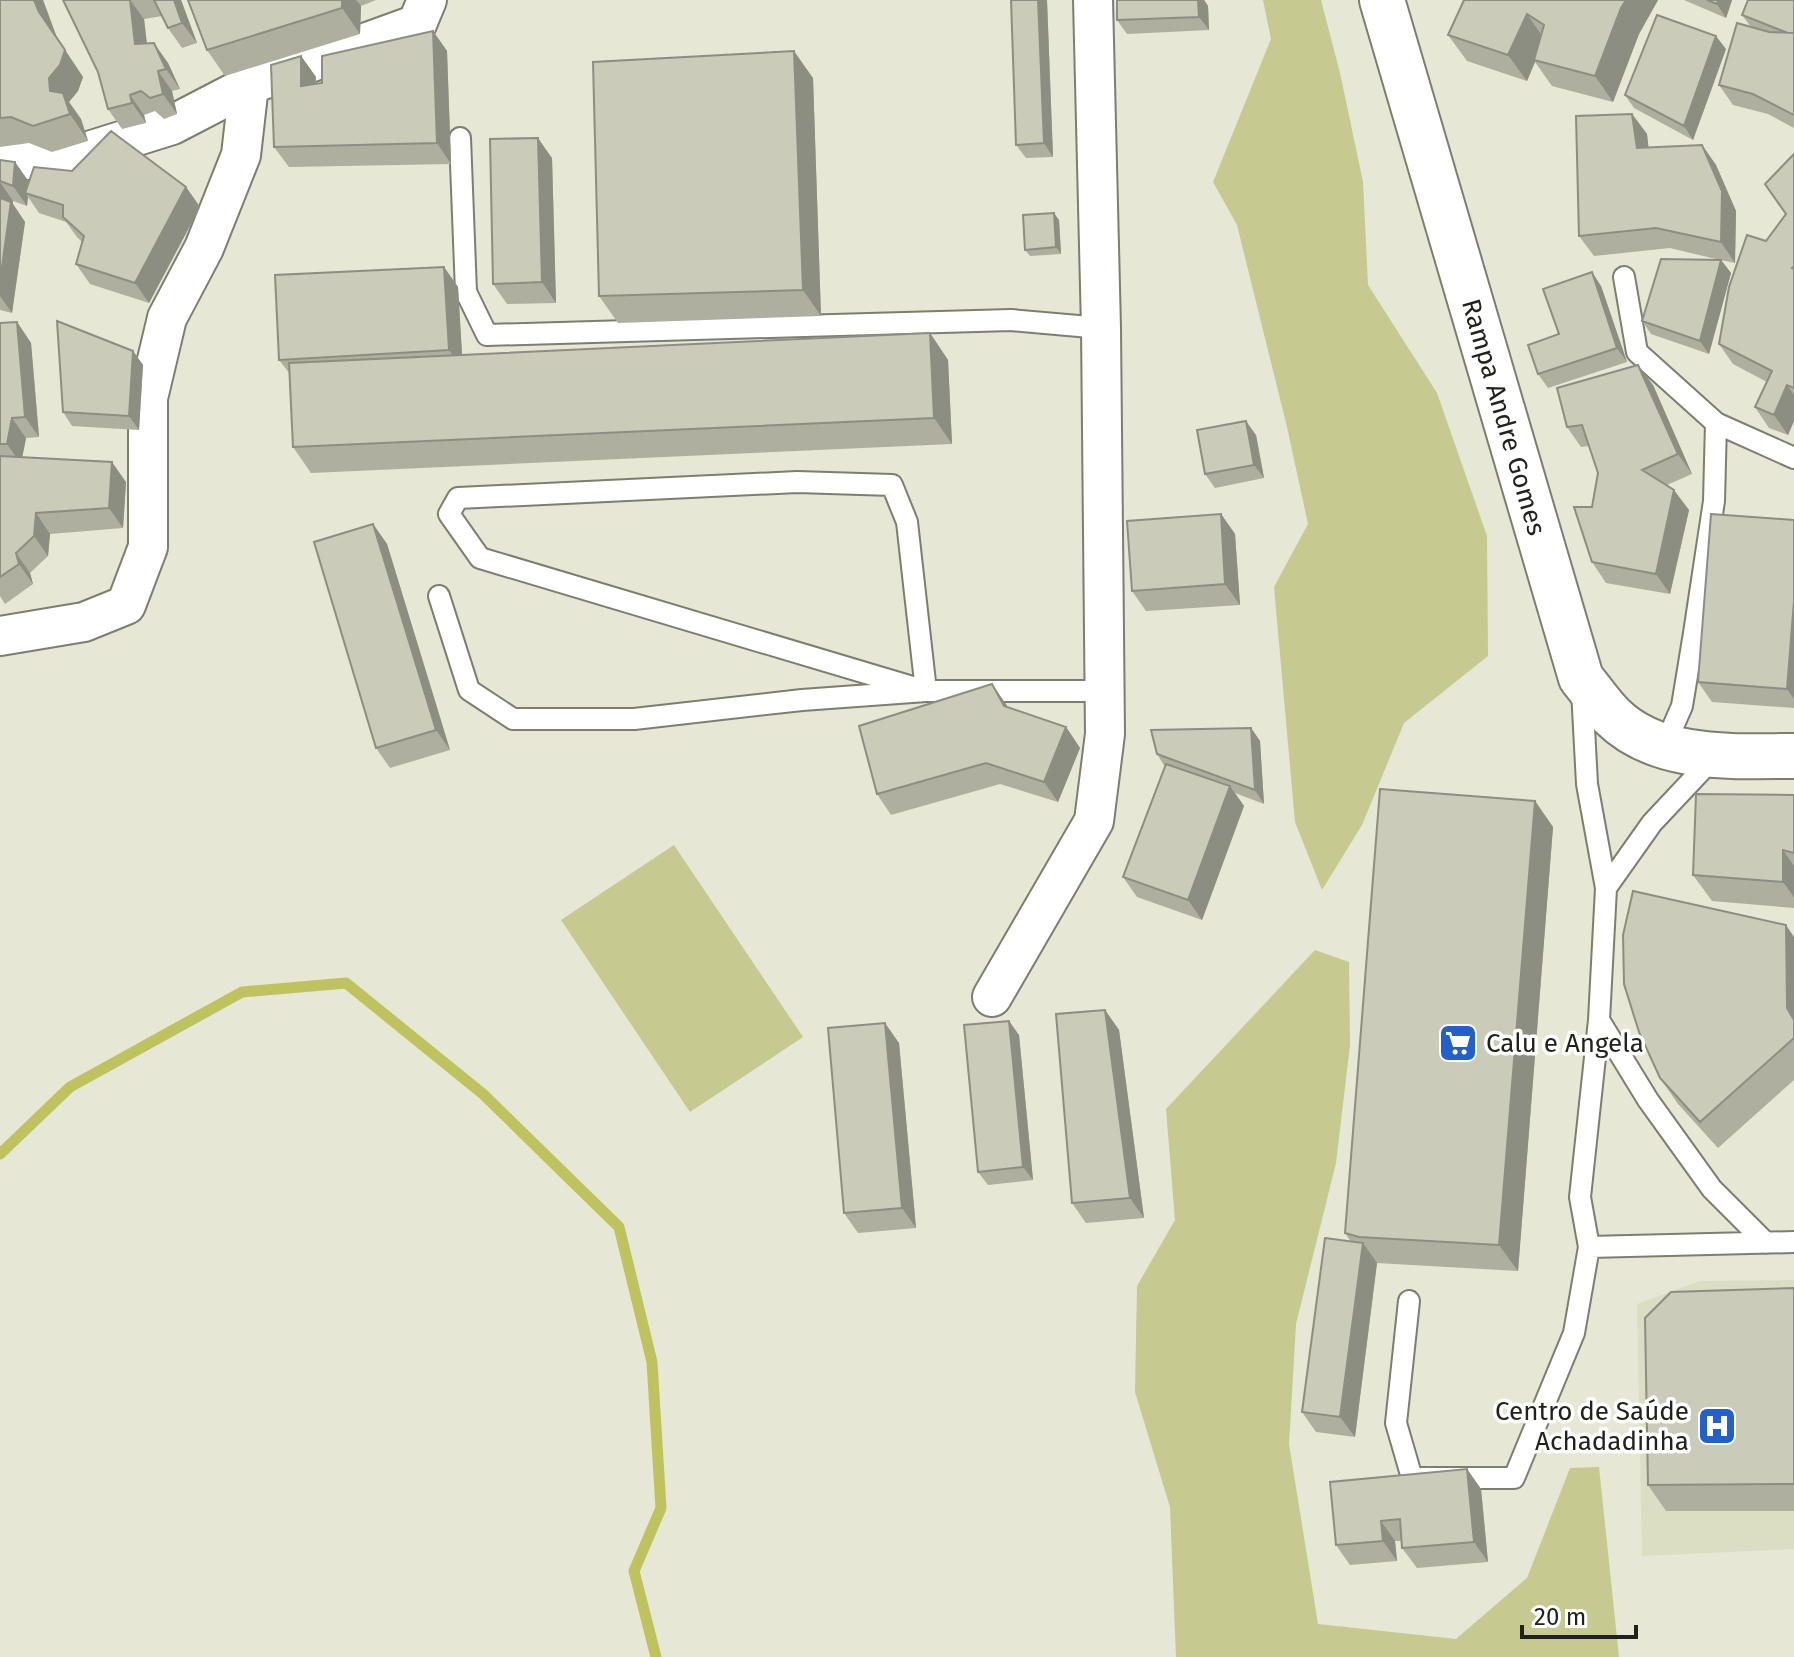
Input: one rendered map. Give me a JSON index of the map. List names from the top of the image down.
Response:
{
  "streets": {
    "street": ["Rampa Andre Gomes"]
  },
  "places": {
    "supermarket": ["Calu e Angela"],
    "hospital": ["Centro de Saúde Achadadinha"]
  },
  "scale_bar": "20 m"
}
